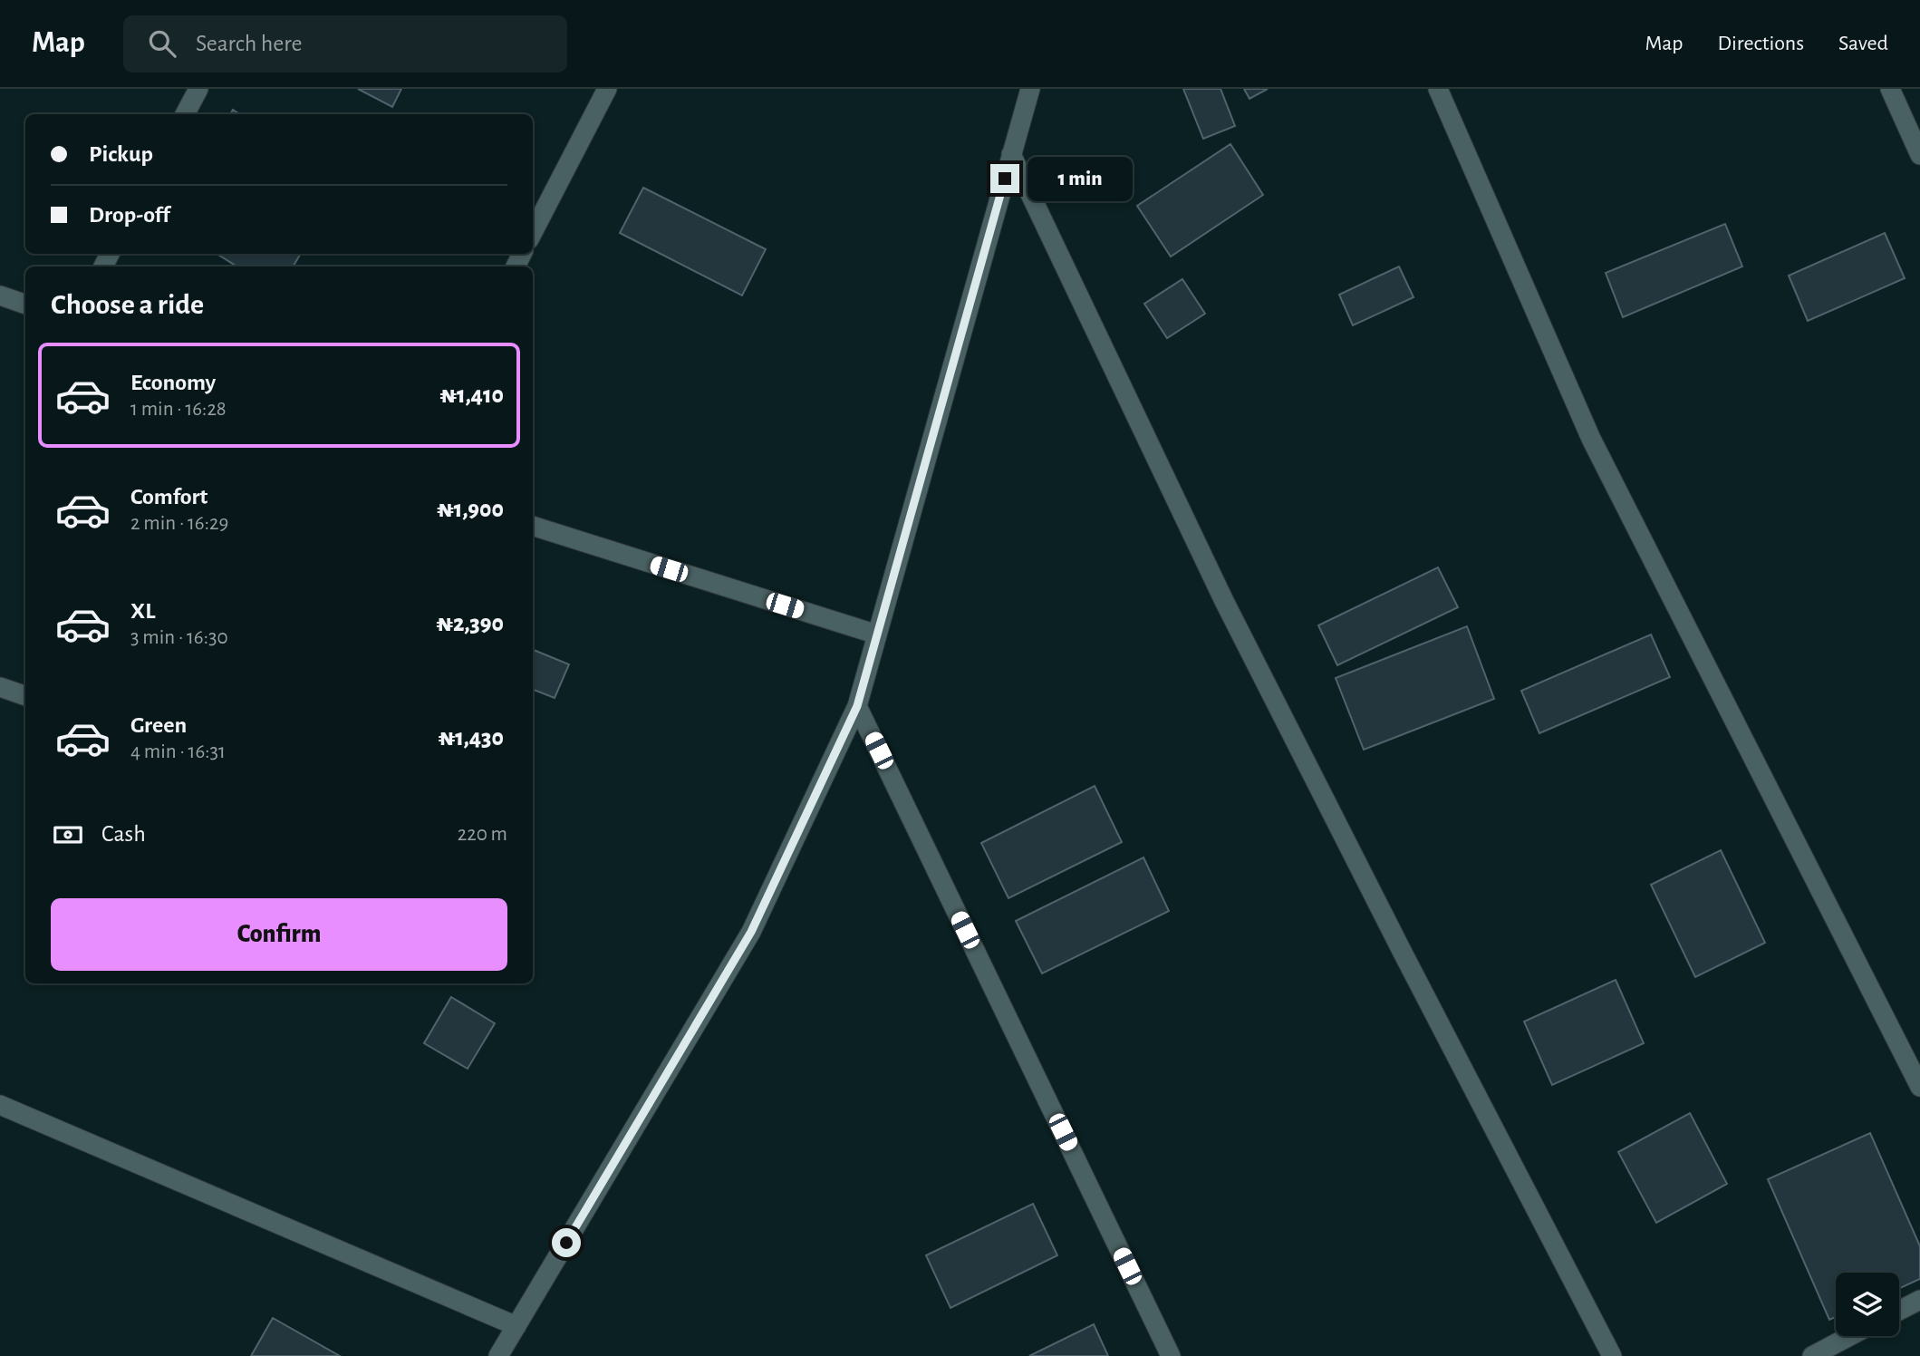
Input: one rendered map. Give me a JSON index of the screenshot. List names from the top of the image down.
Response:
{
  "page": {
    "header": "Map",
    "search": "Search here",
    "nav": ["Map", "Directions", "Saved"],
    "banner": ["Pickup", "Drop-off"],
    "bubble": "1 min",
    "heading": "Choose a ride",
    "list": [
      {
        "name": "Economy",
        "note": "1 min · 16:28",
        "value": "₦1,410"
      },
      {
        "name": "Comfort",
        "note": "2 min · 16:29",
        "value": "₦1,900"
      },
      {
        "name": "XL",
        "note": "3 min · 16:30",
        "value": "₦2,390"
      },
      {
        "name": "Green",
        "note": "4 min · 16:31",
        "value": "₦1,430"
      }
    ],
    "pay": ["Cash", "220 m"],
    "buttons": "Confirm"
  }
}
